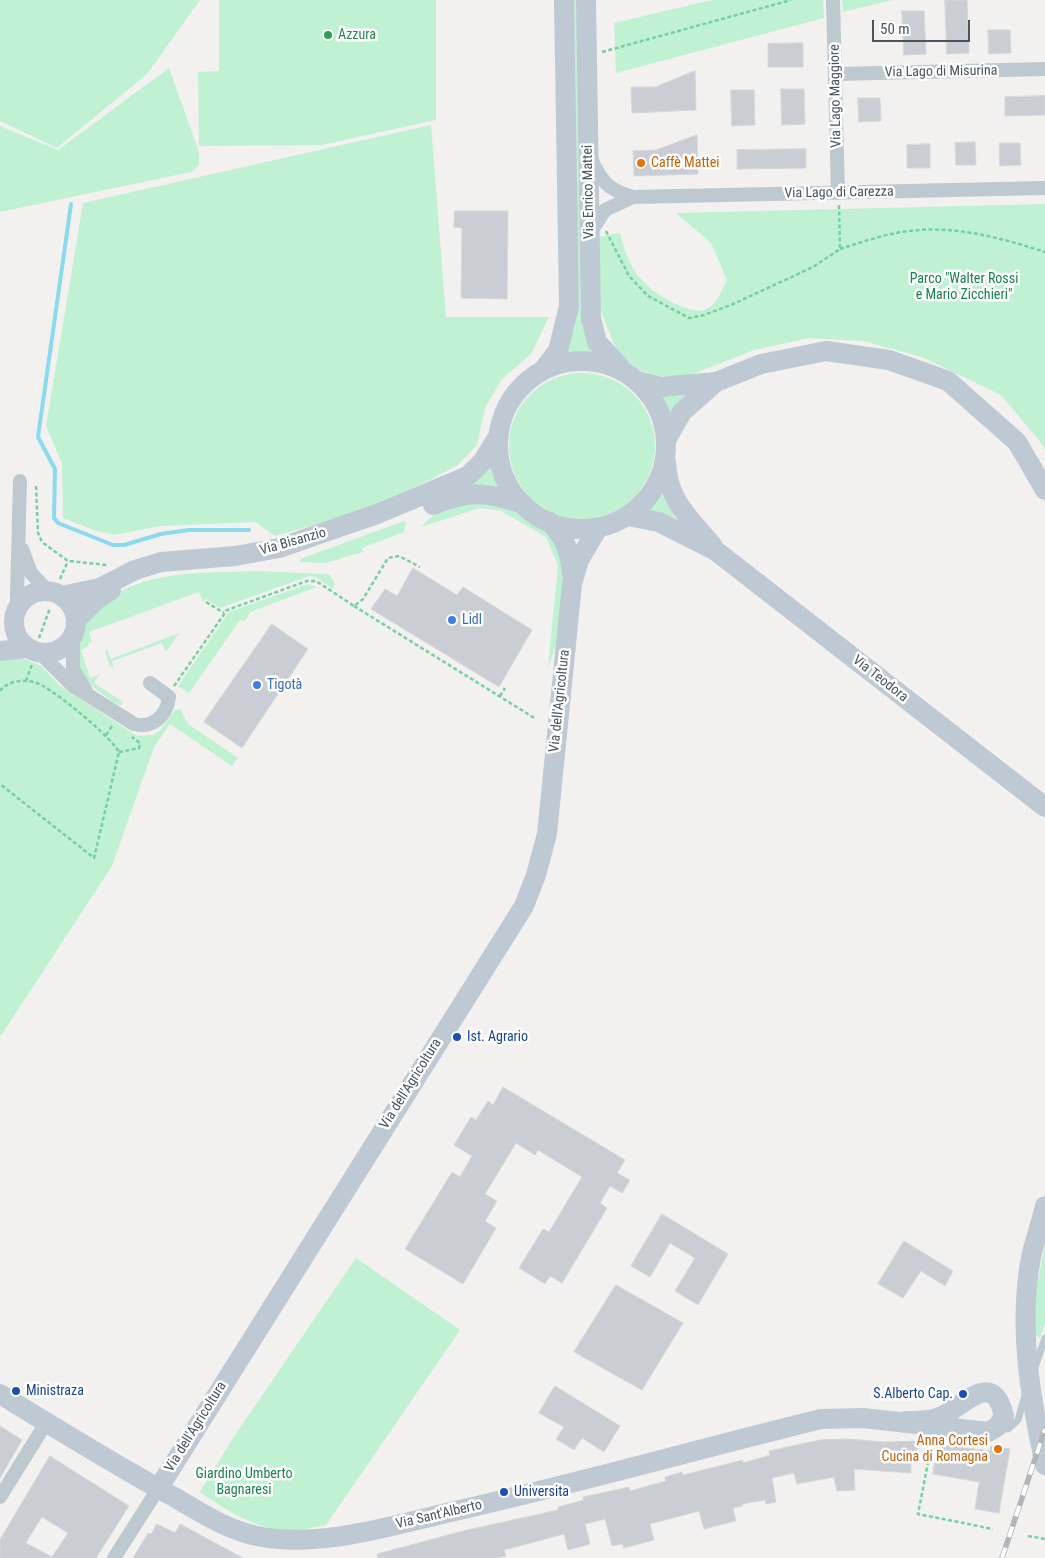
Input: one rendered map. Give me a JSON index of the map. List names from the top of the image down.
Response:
{
  "streets": {
    "main road": [
      "Via Enrico Mattei",
      "Via Bisanzio",
      "Via Teodora",
      "Via dell'Agricoltura",
      "Via Sant'Alberto"
    ],
    "street": ["Via Lago di Misurina", "Via Lago Maggiore", "Via Lago di Carezza"]
  },
  "crossings": [
    ["Via Lago di Misurina", "Via Lago Maggiore"],
    ["Via Lago Maggiore", "Via Lago di Carezza"],
    ["Via Enrico Mattei", "Via Lago di Carezza"],
    ["Via Enrico Mattei", "Via Bisanzio"],
    ["Via Enrico Mattei", "Via Teodora"],
    ["Via Enrico Mattei", "Via dell'Agricoltura"],
    ["Via Bisanzio", "Via Teodora"],
    ["Via Bisanzio", "Via dell'Agricoltura"],
    ["Via Teodora", "Via dell'Agricoltura"],
    ["Via dell'Agricoltura", "Via Sant'Alberto"]
  ],
  "parks": ["Parco \"Walter Rossi e Mario Zicchieri\"", "Giardino Umberto Bagnaresi"],
  "places": [
    "Azzura",
    "Caffè Mattei",
    "Lidl",
    "Tigotà",
    "Ist. Agrario",
    "Ministraza",
    "S.Alberto Cap.",
    "Anna Cortesi Cucina di Romagna",
    "Universita"
  ],
  "scale_bar": "50 m"
}
